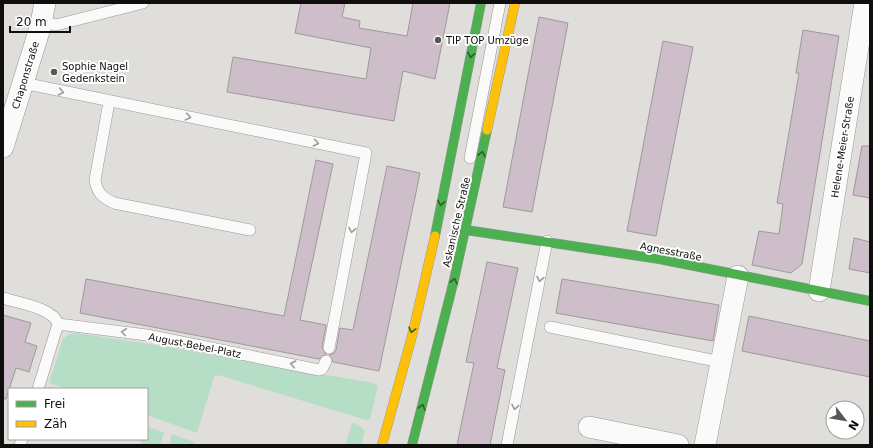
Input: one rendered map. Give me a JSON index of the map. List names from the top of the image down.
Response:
{
  "streets": {
    "main road": ["Askanische Straße", "Agnesstraße"],
    "street": ["Chaponstraße", "Helene-Meier-Straße"],
    "lane": ["August-Bebel-Platz"]
  },
  "crossings": [
    ["Helene-Meier-Straße", "Agnesstraße"],
    ["Askanische Straße", "Agnesstraße"]
  ],
  "one_way": ["August-Bebel-Platz"],
  "places": ["TIP TOP Umzüge", "Sophie Nagel Gedenkstein"],
  "legend": ["Frei", "Zäh"],
  "scale_bar": "20 m",
  "north": "bottom right"
}
